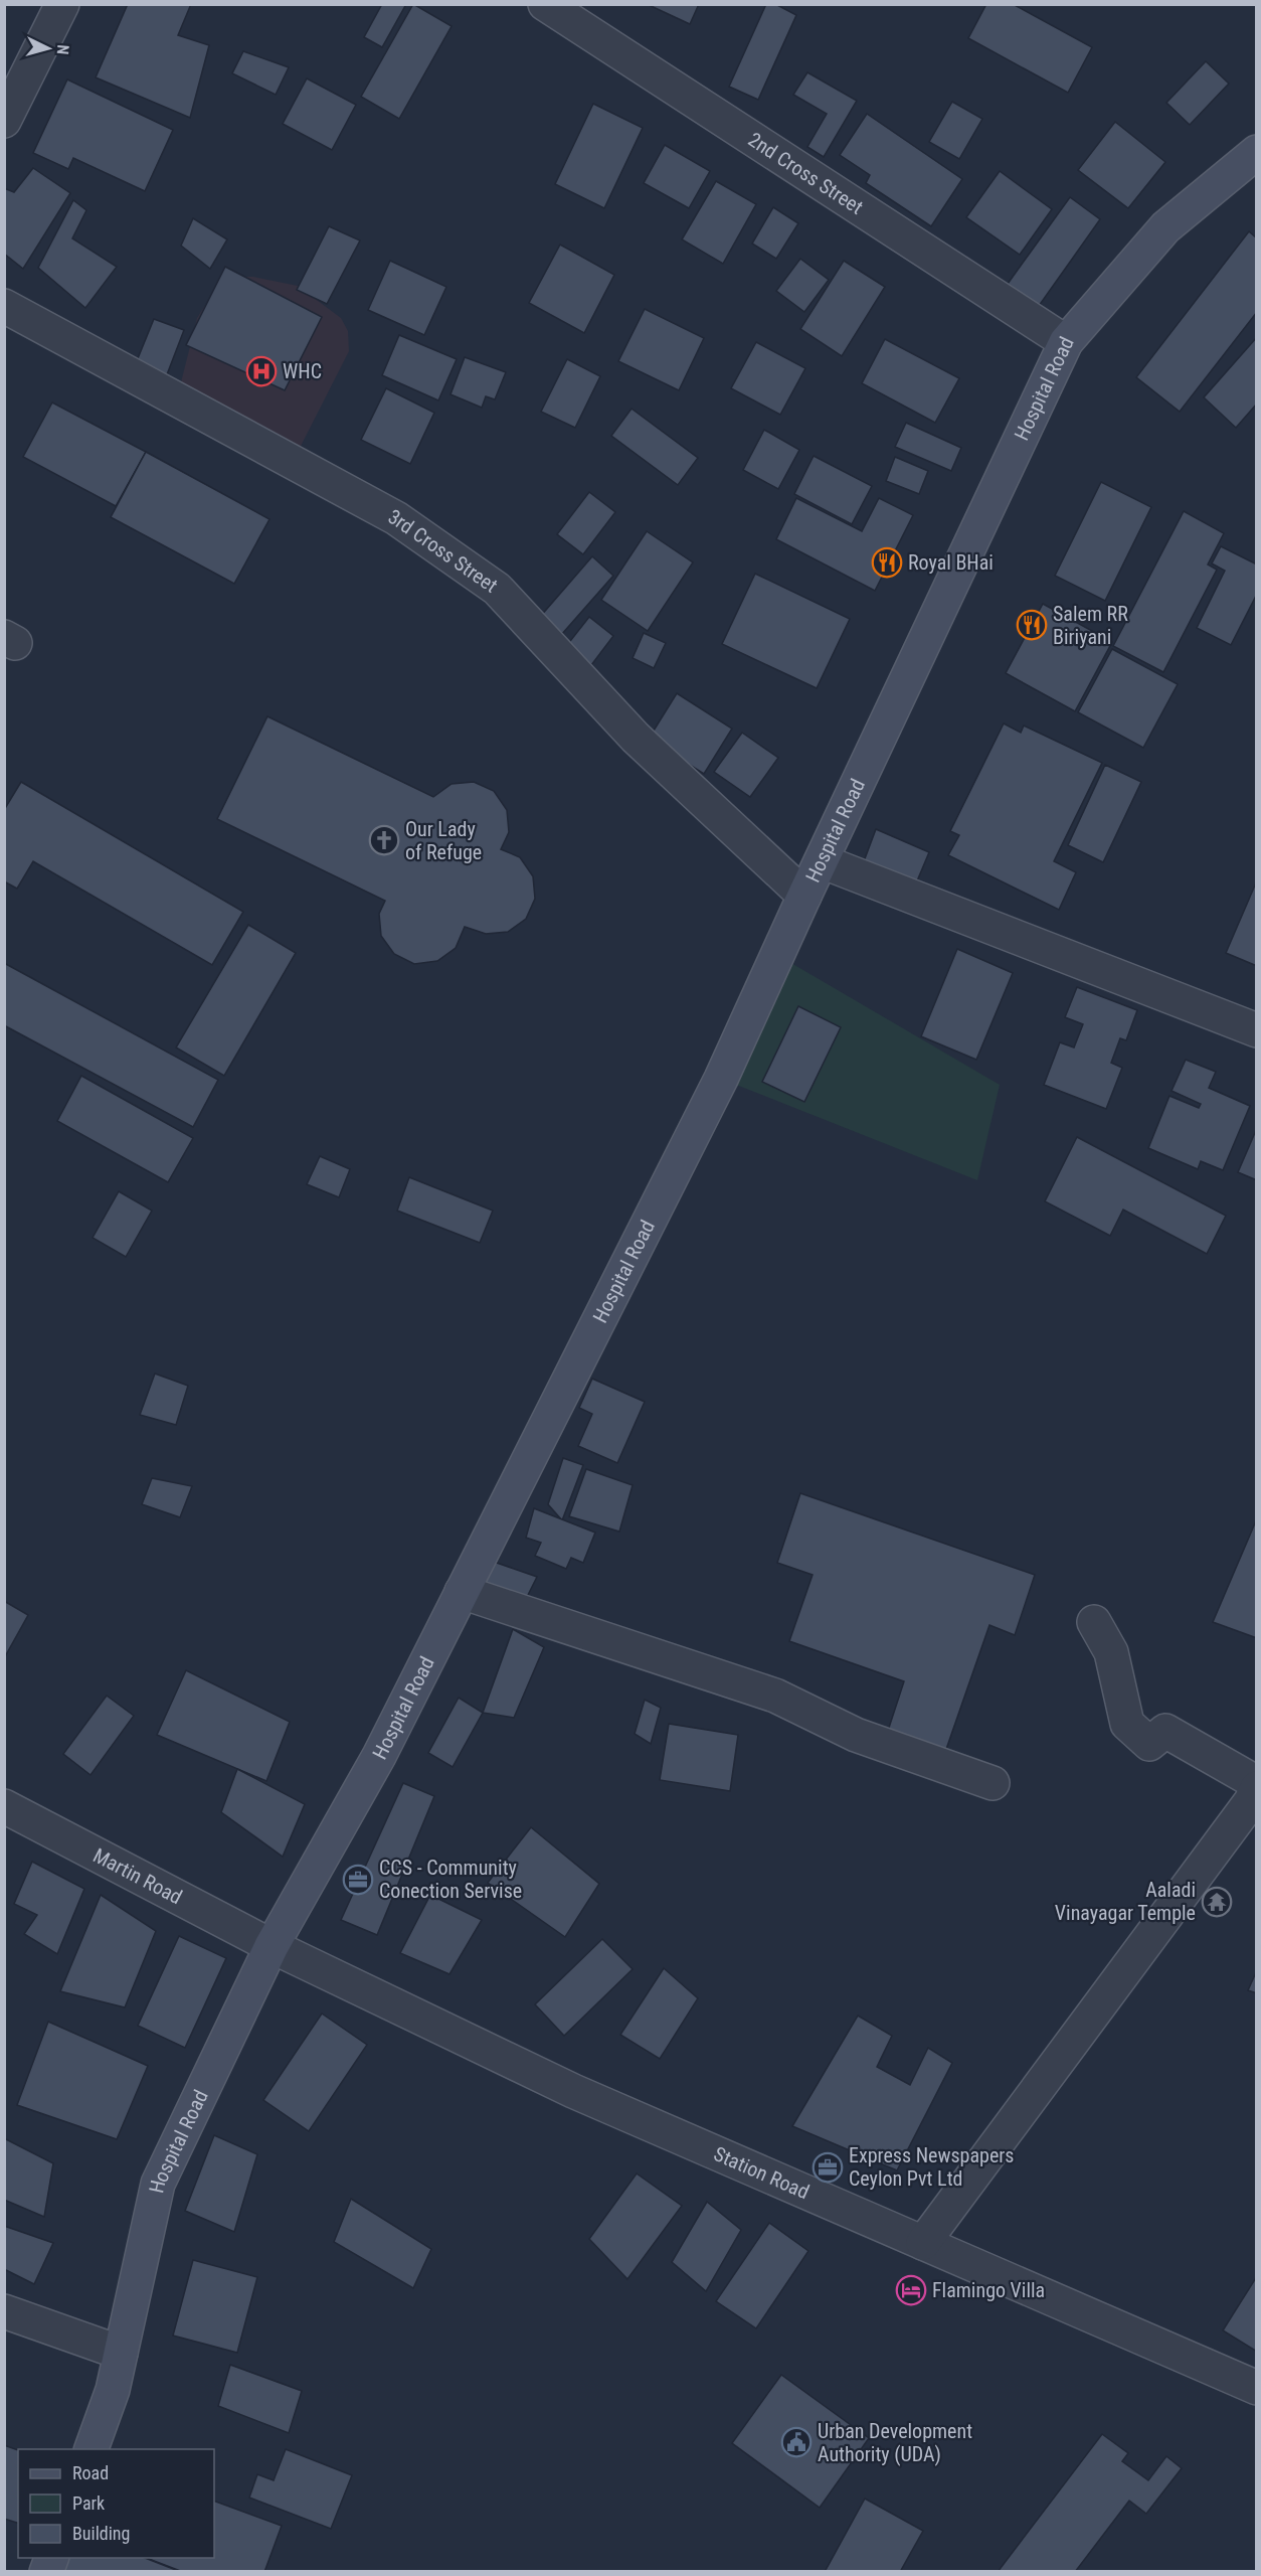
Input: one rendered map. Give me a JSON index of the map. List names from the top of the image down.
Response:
{
  "streets": {
    "street": [
      "2nd Cross Street",
      "Hospital Road",
      "3rd Cross Street",
      "Martin Road",
      "Station Road"
    ]
  },
  "crossings": [
    ["2nd Cross Street", "Hospital Road"],
    ["Hospital Road", "3rd Cross Street"],
    ["Hospital Road", "Martin Road"],
    ["Hospital Road", "Station Road"],
    ["Martin Road", "Station Road"]
  ],
  "places": {
    "hospital": ["WHC"],
    "restaurant": ["Royal BHai", "Salem RR Biriyani"],
    "church": ["Our Lady of Refuge"],
    "office": ["CCS - Community Conection Servise", "Express Newspapers Ceylon Pvt Ltd"],
    "temple": ["Aaladi Vinayagar Temple"],
    "hotel": ["Flamingo Villa"],
    "public building": ["Urban Development Authority (UDA)"]
  },
  "legend": ["Road", "Park", "Building"],
  "north": "right"
}
